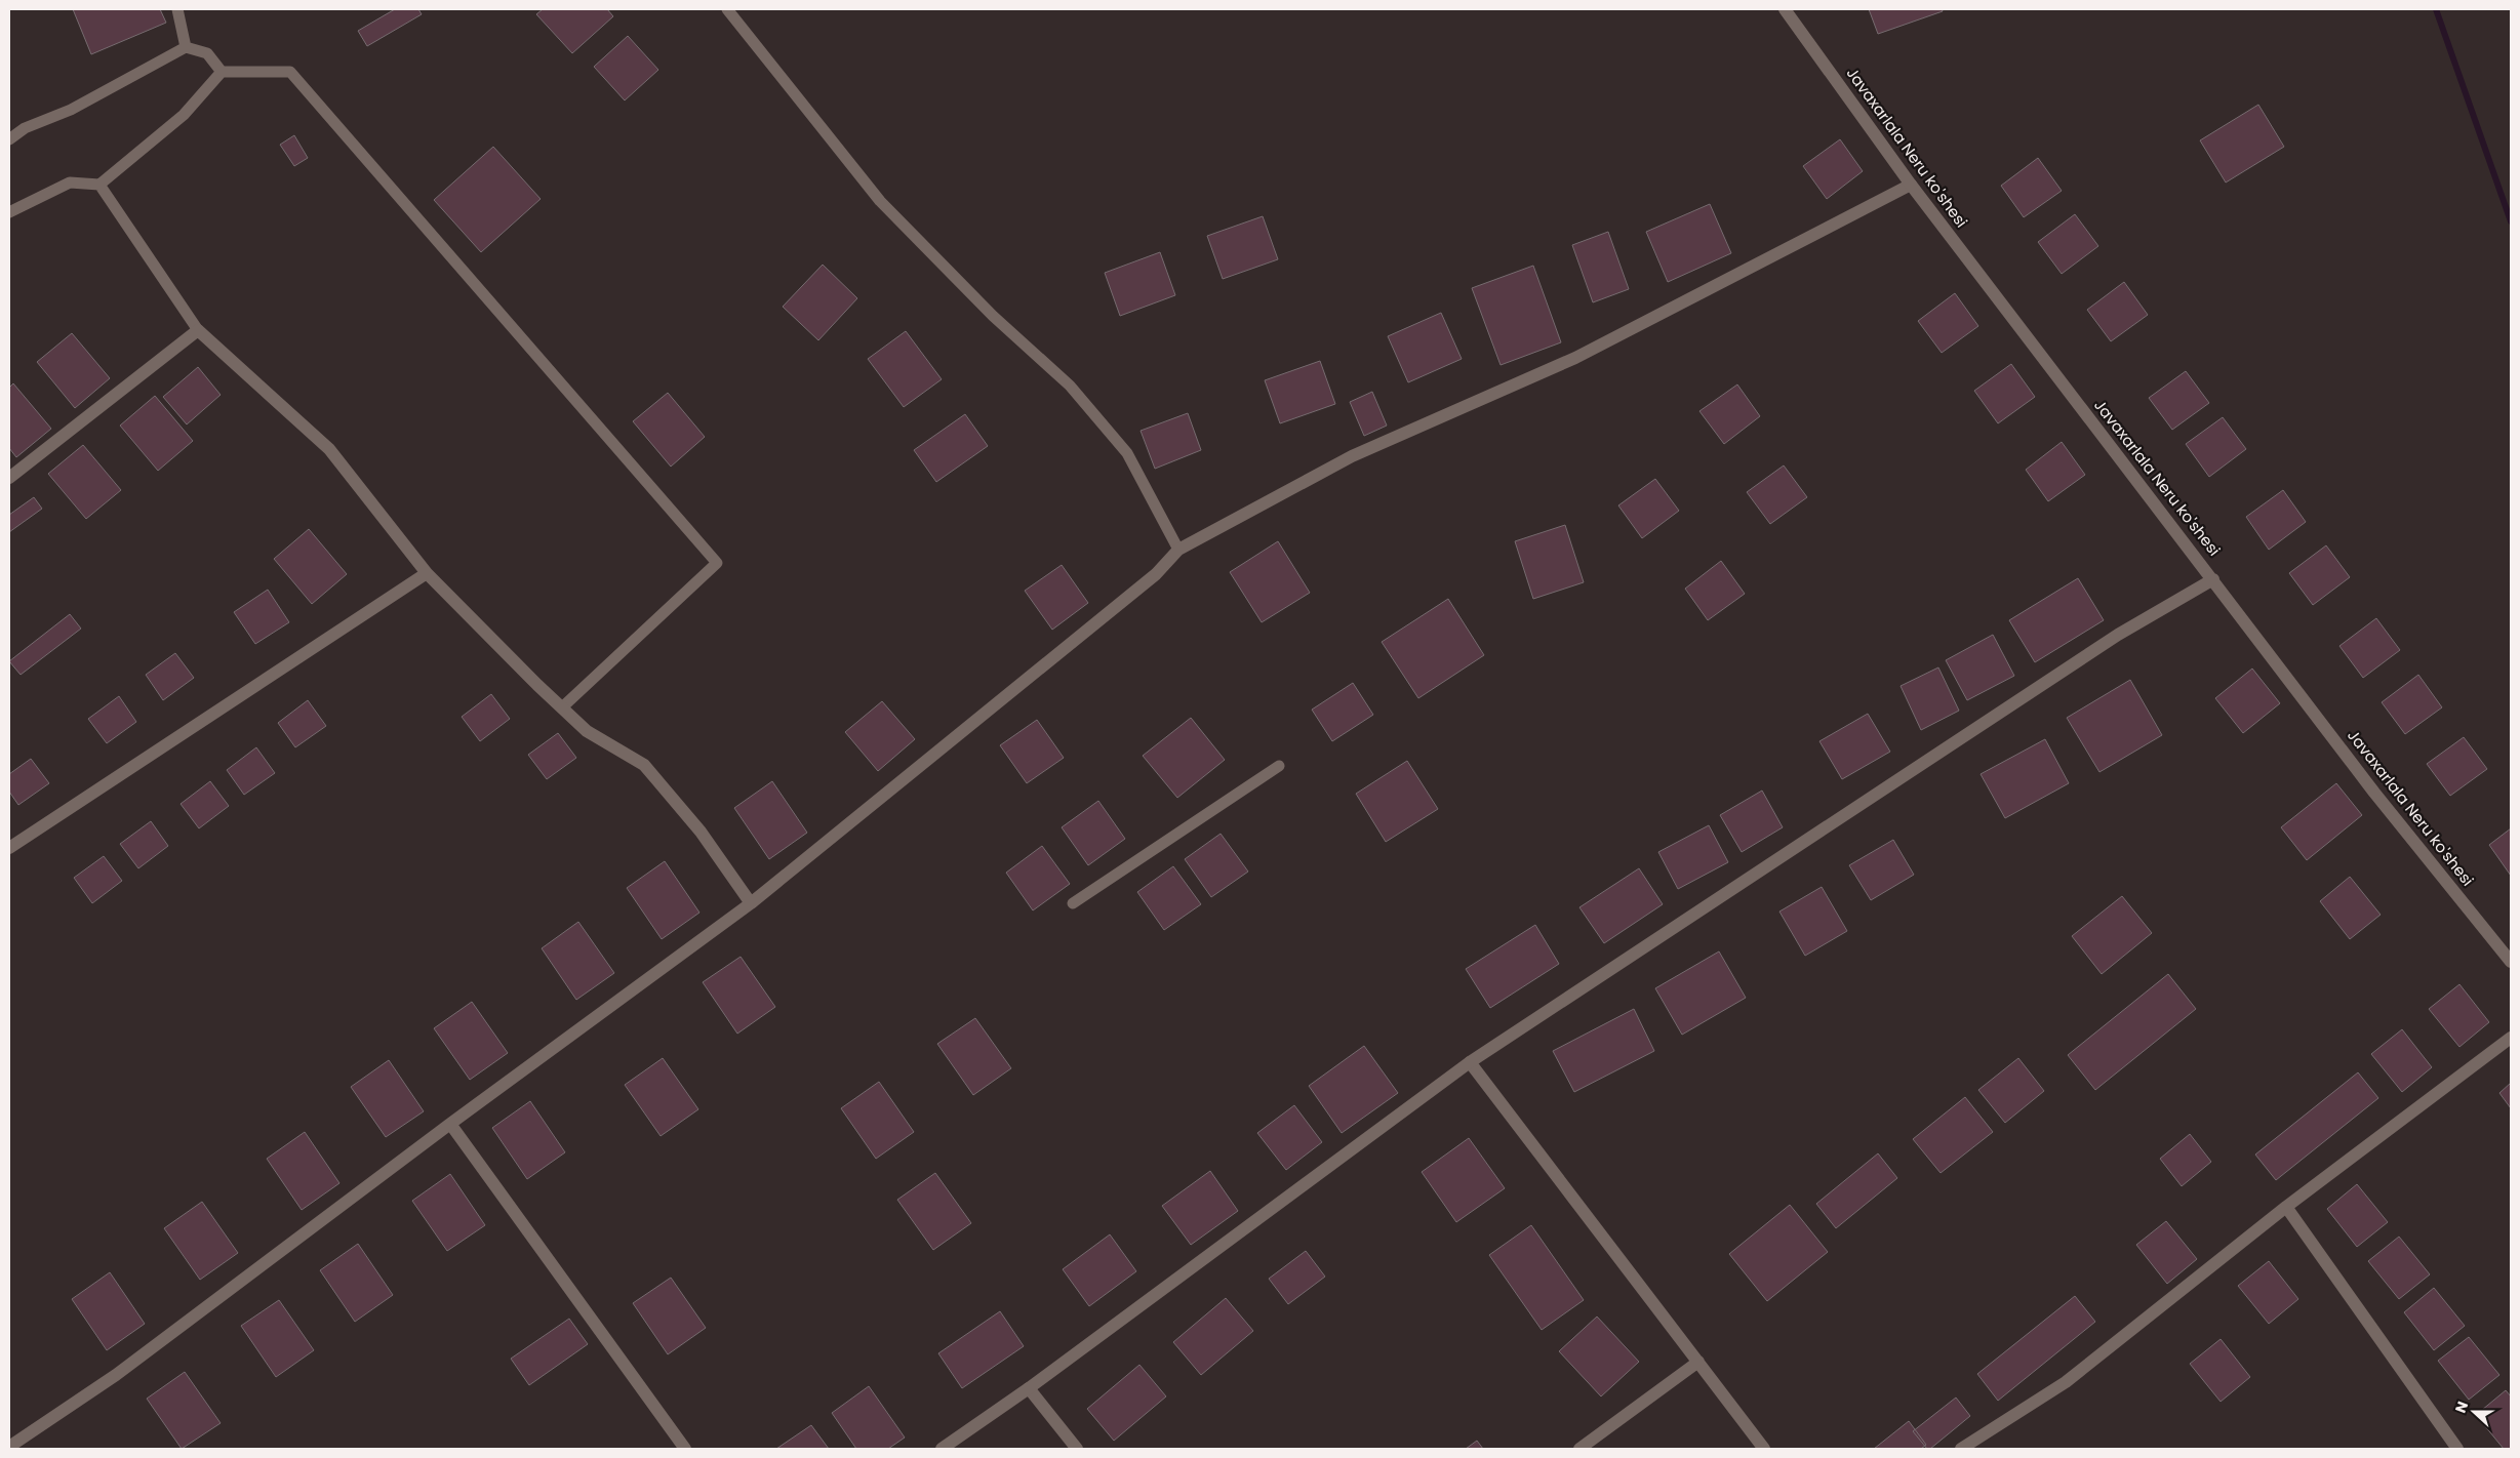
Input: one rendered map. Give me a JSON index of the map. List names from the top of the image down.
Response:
{
  "streets": {
    "street": ["Javaxarlala Neru ko'shesi"]
  },
  "north": "left"
}
